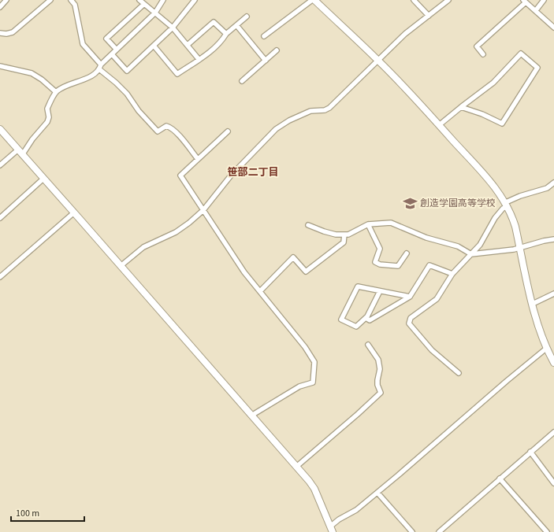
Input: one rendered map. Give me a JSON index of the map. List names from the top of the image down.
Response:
{
  "districts": ["笹部二丁目"],
  "places": {
    "school or university": ["創造学園高等学校"]
  },
  "scale_bar": "100 m"
}
